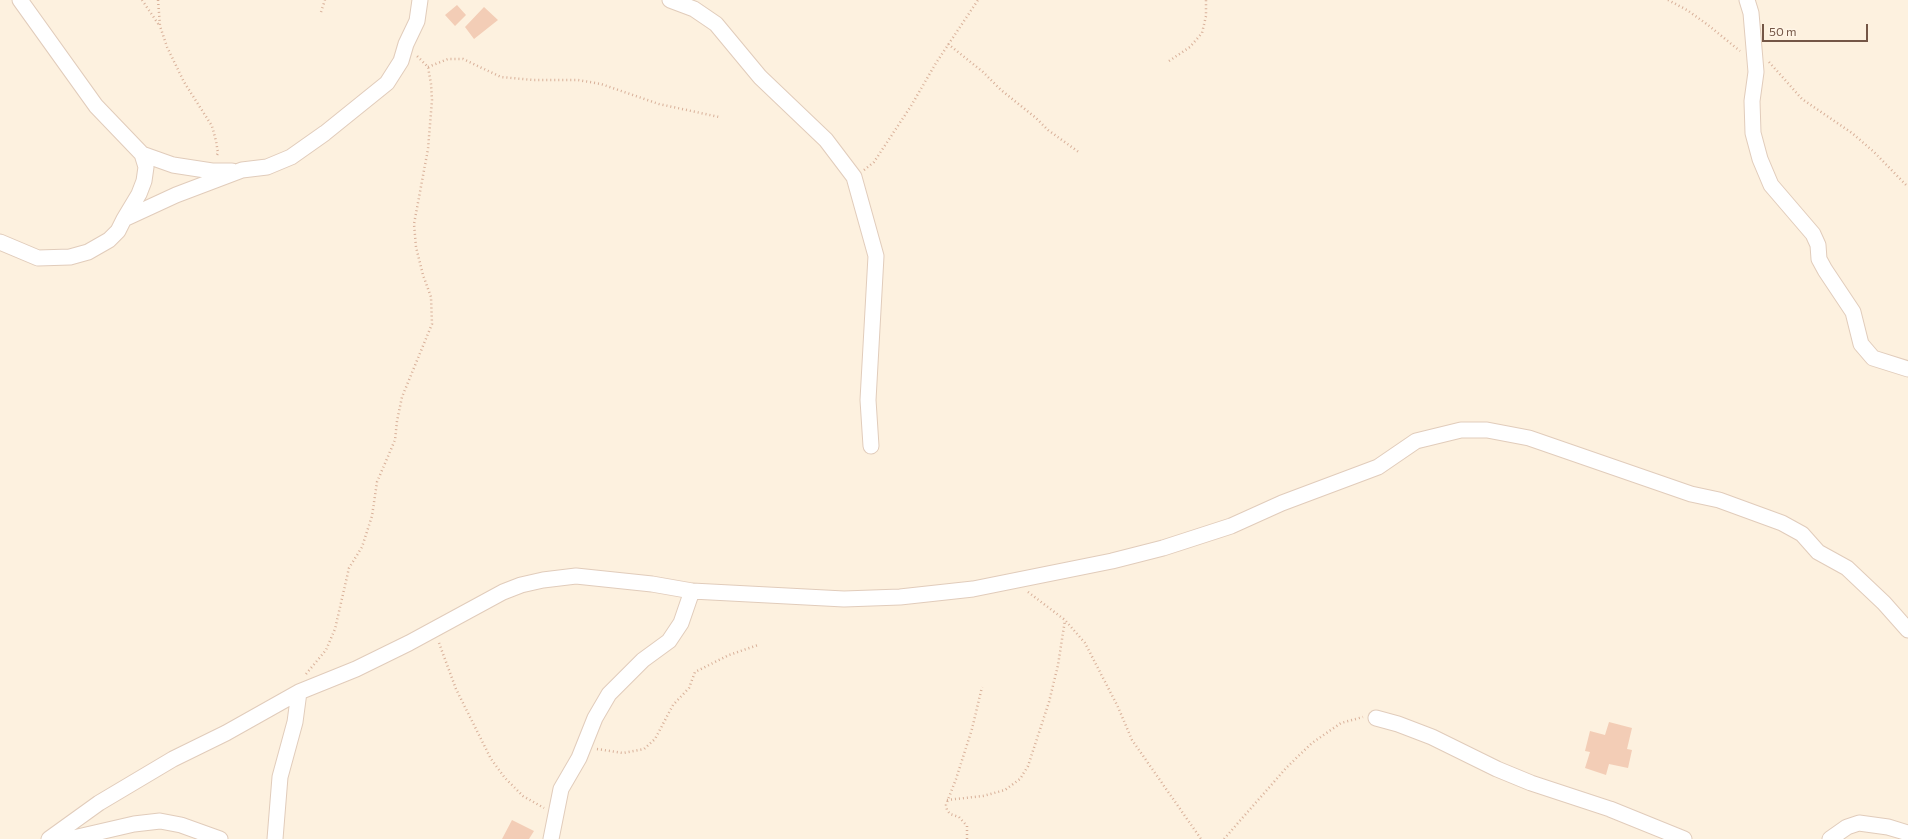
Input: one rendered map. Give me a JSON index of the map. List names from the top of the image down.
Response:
{
  "scale_bar": "50 m"
}
